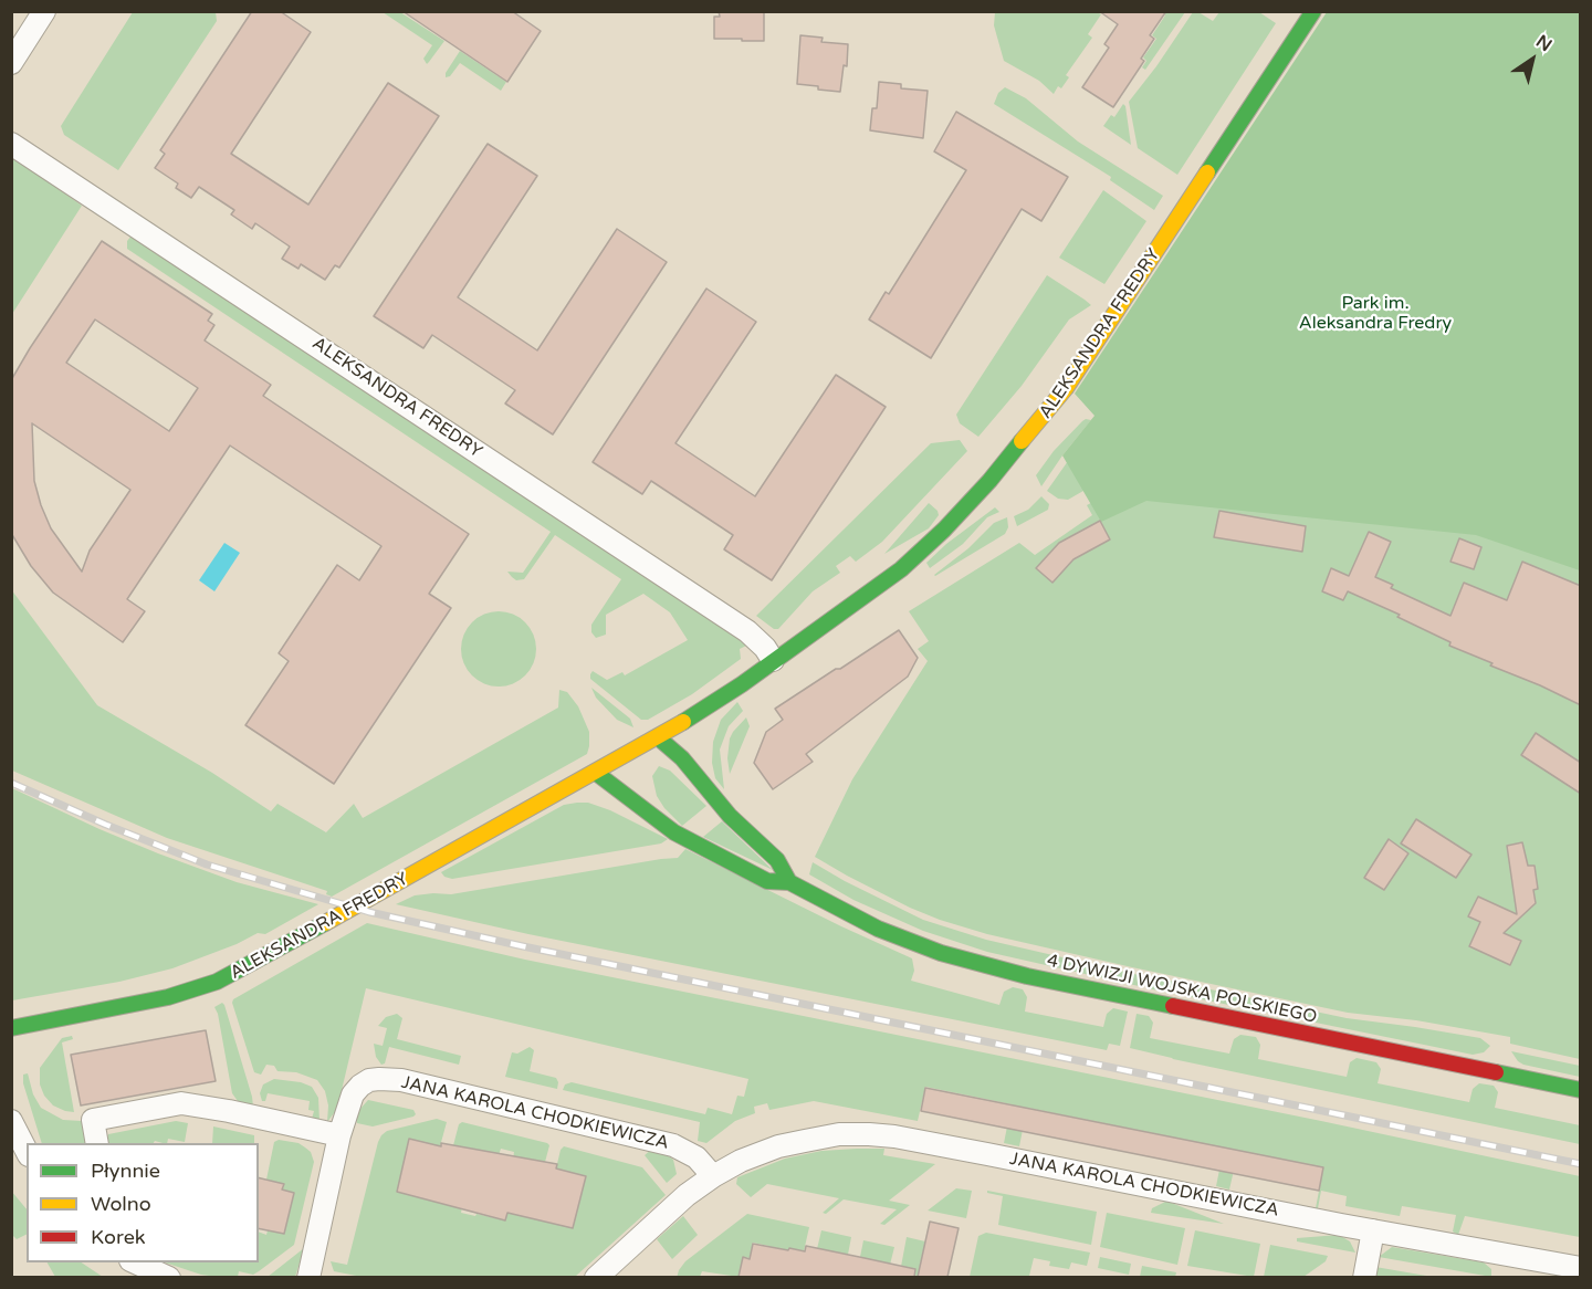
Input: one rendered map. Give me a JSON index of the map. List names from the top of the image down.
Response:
{
  "streets": {
    "street": ["ALEKSANDRA FREDRY", "4 DYWIZJI WOJSKA POLSKIEGO", "JANA KAROLA CHODKIEWICZA"]
  },
  "crossings": [
    ["ALEKSANDRA FREDRY", "4 DYWIZJI WOJSKA POLSKIEGO"]
  ],
  "parks": ["Park im. Aleksandra Fredry"],
  "legend": ["Płynnie", "Wolno", "Korek"],
  "north": "top right"
}
